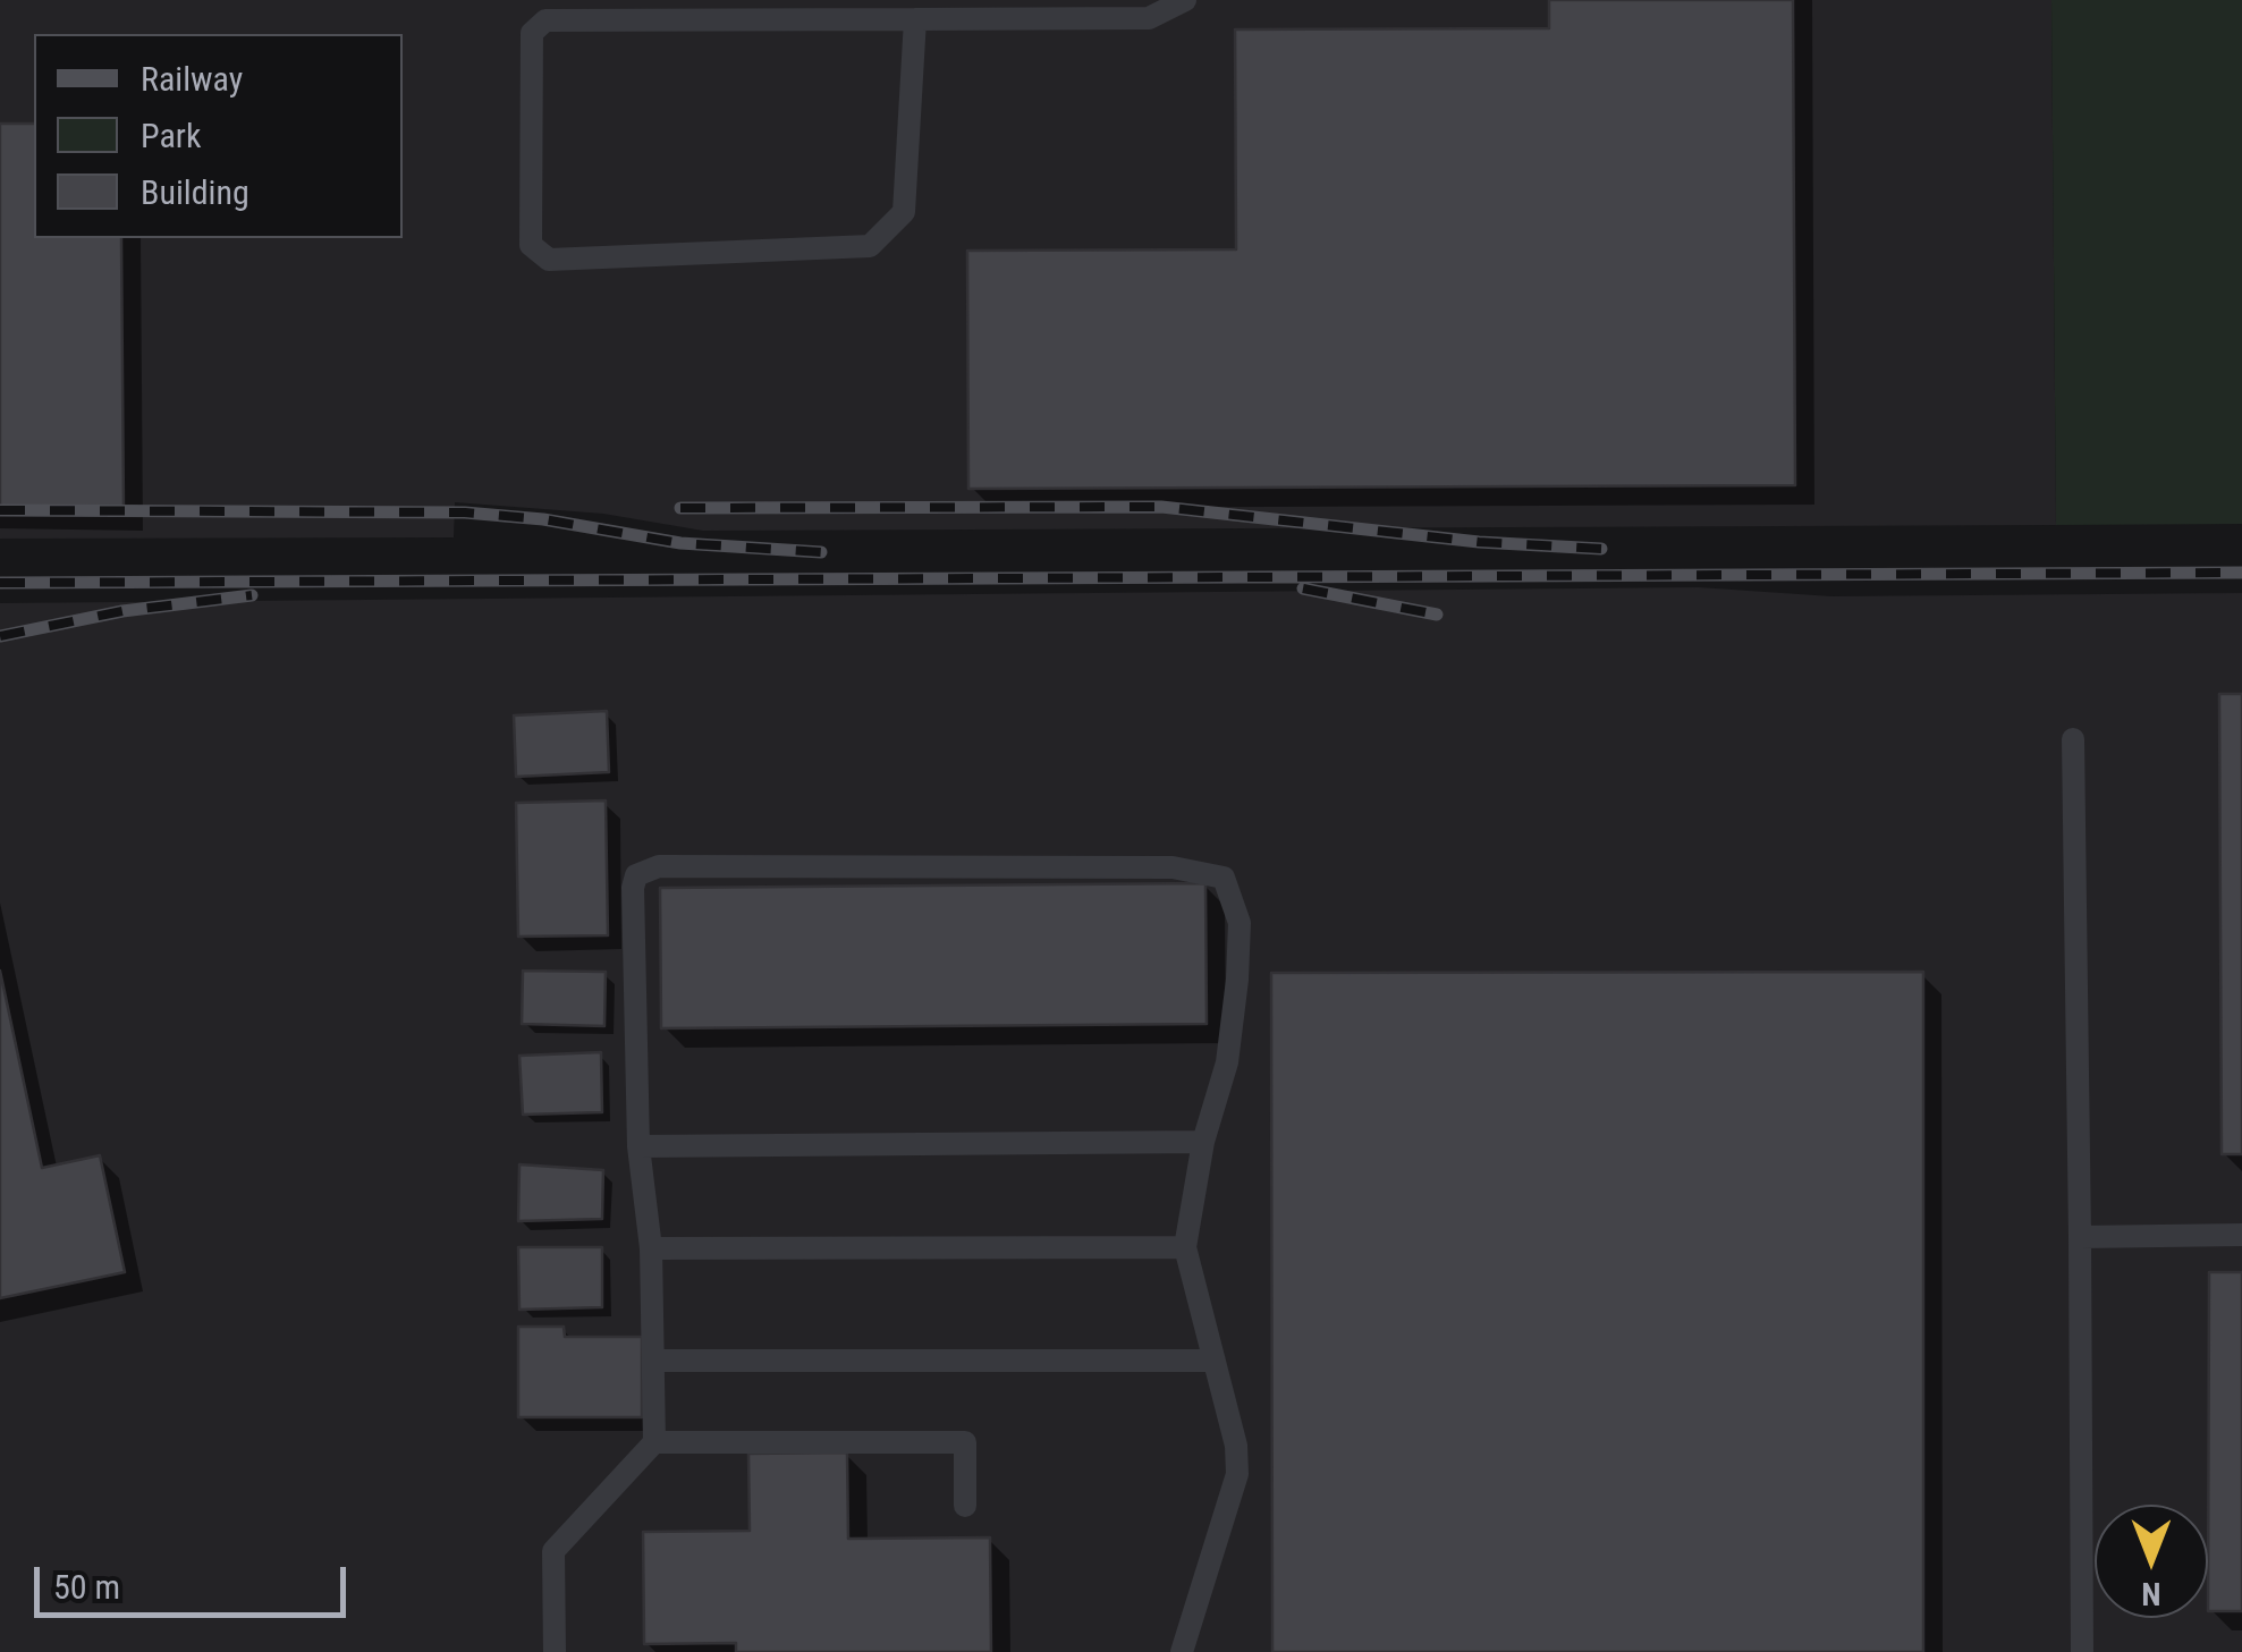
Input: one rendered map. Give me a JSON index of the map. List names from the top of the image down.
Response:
{
  "legend": ["Railway", "Park", "Building"],
  "scale_bar": "50 m",
  "north": "bottom"
}
